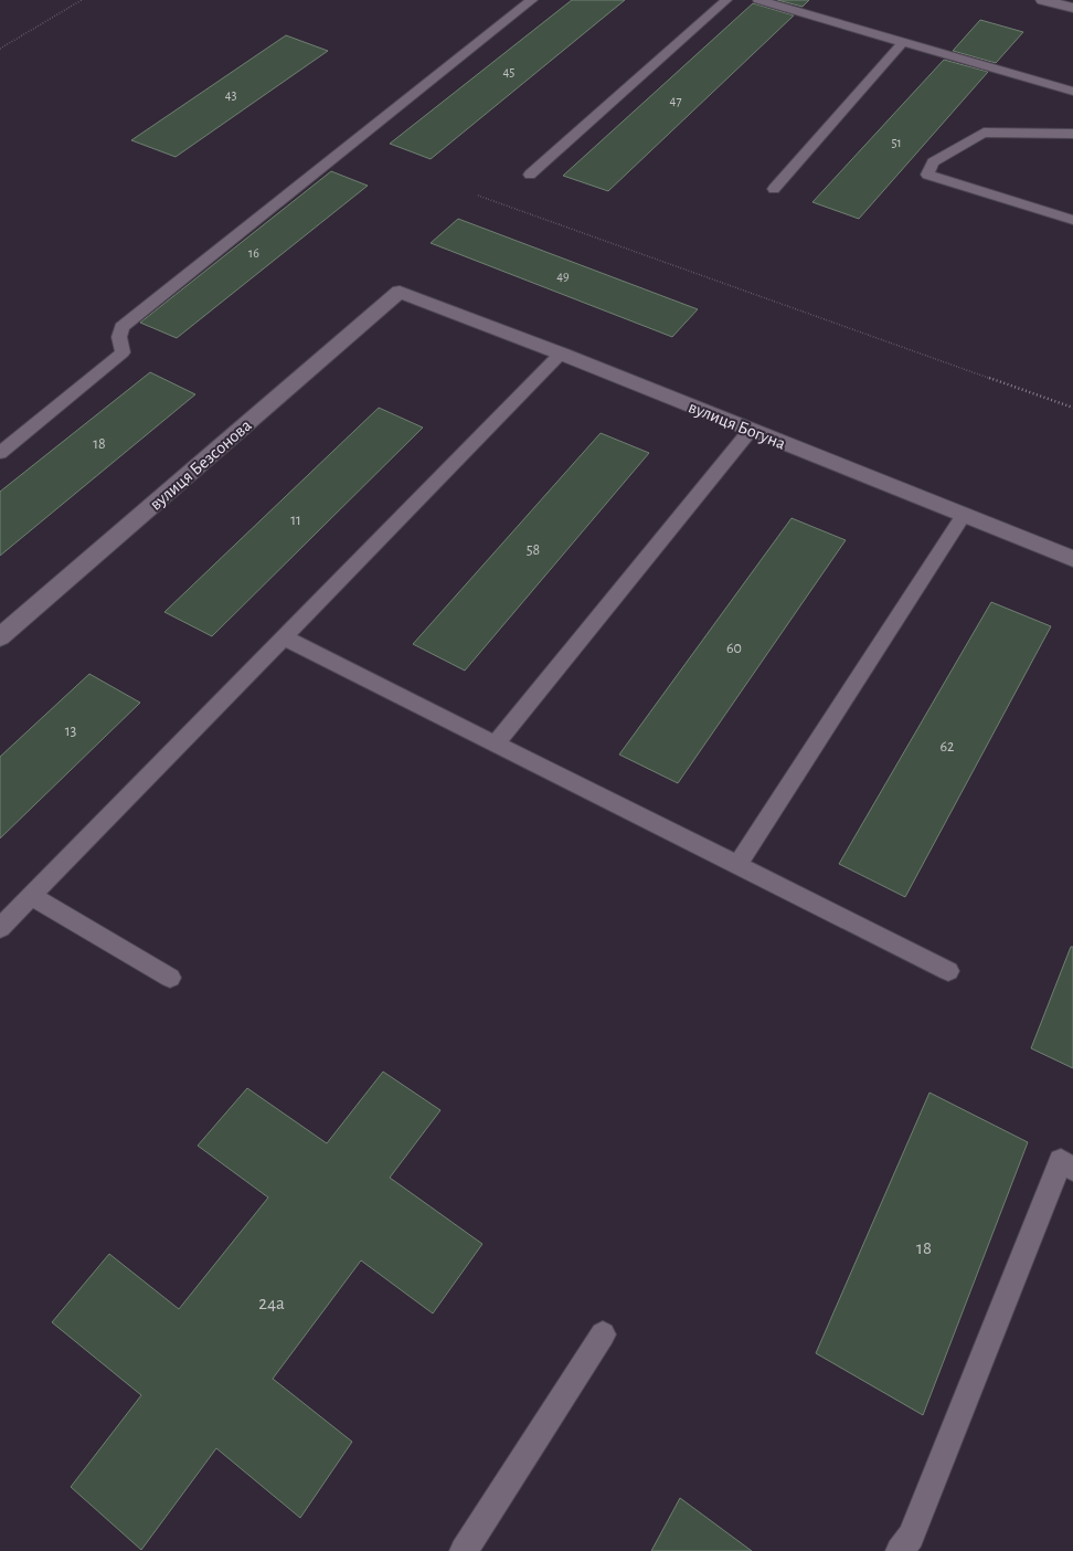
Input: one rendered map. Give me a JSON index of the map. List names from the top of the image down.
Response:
{
  "streets": {
    "street": ["вулиця Богуна", "вулиця Безсонова"]
  },
  "crossings": [
    ["вулиця Богуна", "вулиця Безсонова"]
  ],
  "house_numbers": [
    "45",
    "43",
    "47",
    "51",
    "16",
    "49",
    "18",
    "11",
    "58",
    "60",
    "13",
    "62",
    "18",
    "24а"
  ]
}
